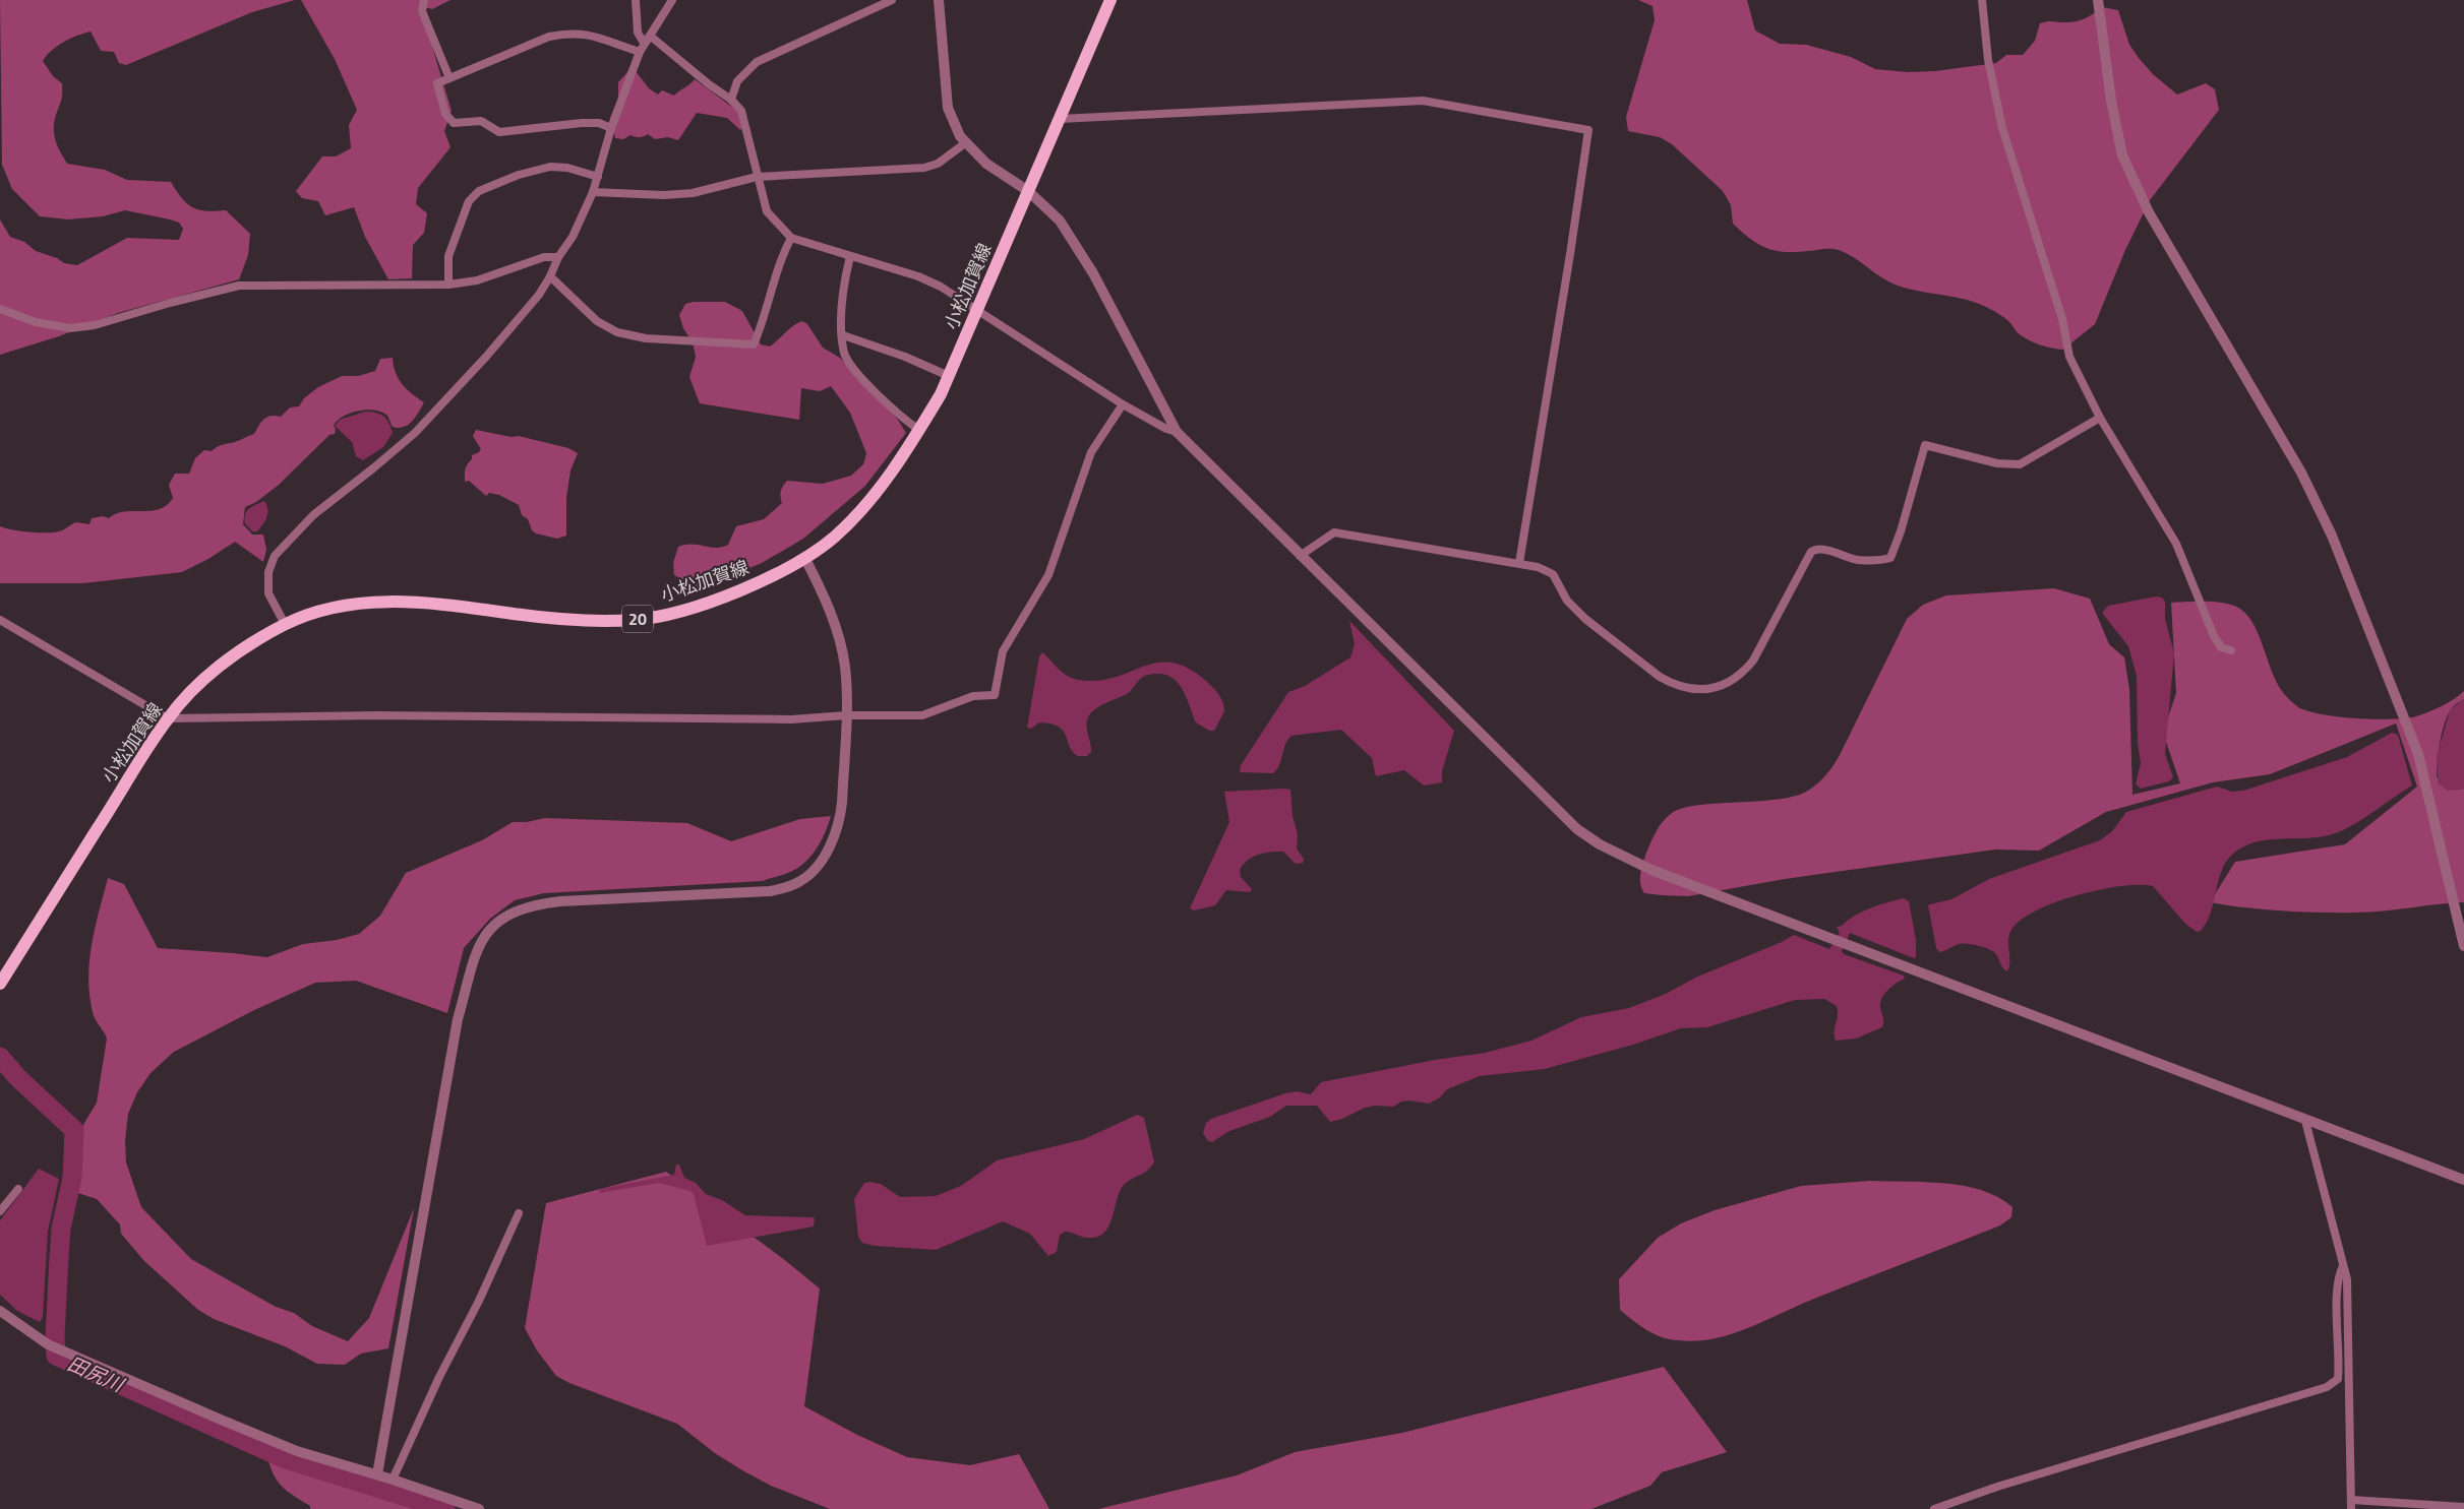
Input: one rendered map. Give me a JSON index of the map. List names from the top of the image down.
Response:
{
  "streets": {
    "main road": ["小松加賀線", "20"]
  },
  "water": ["田尻川"]
}
